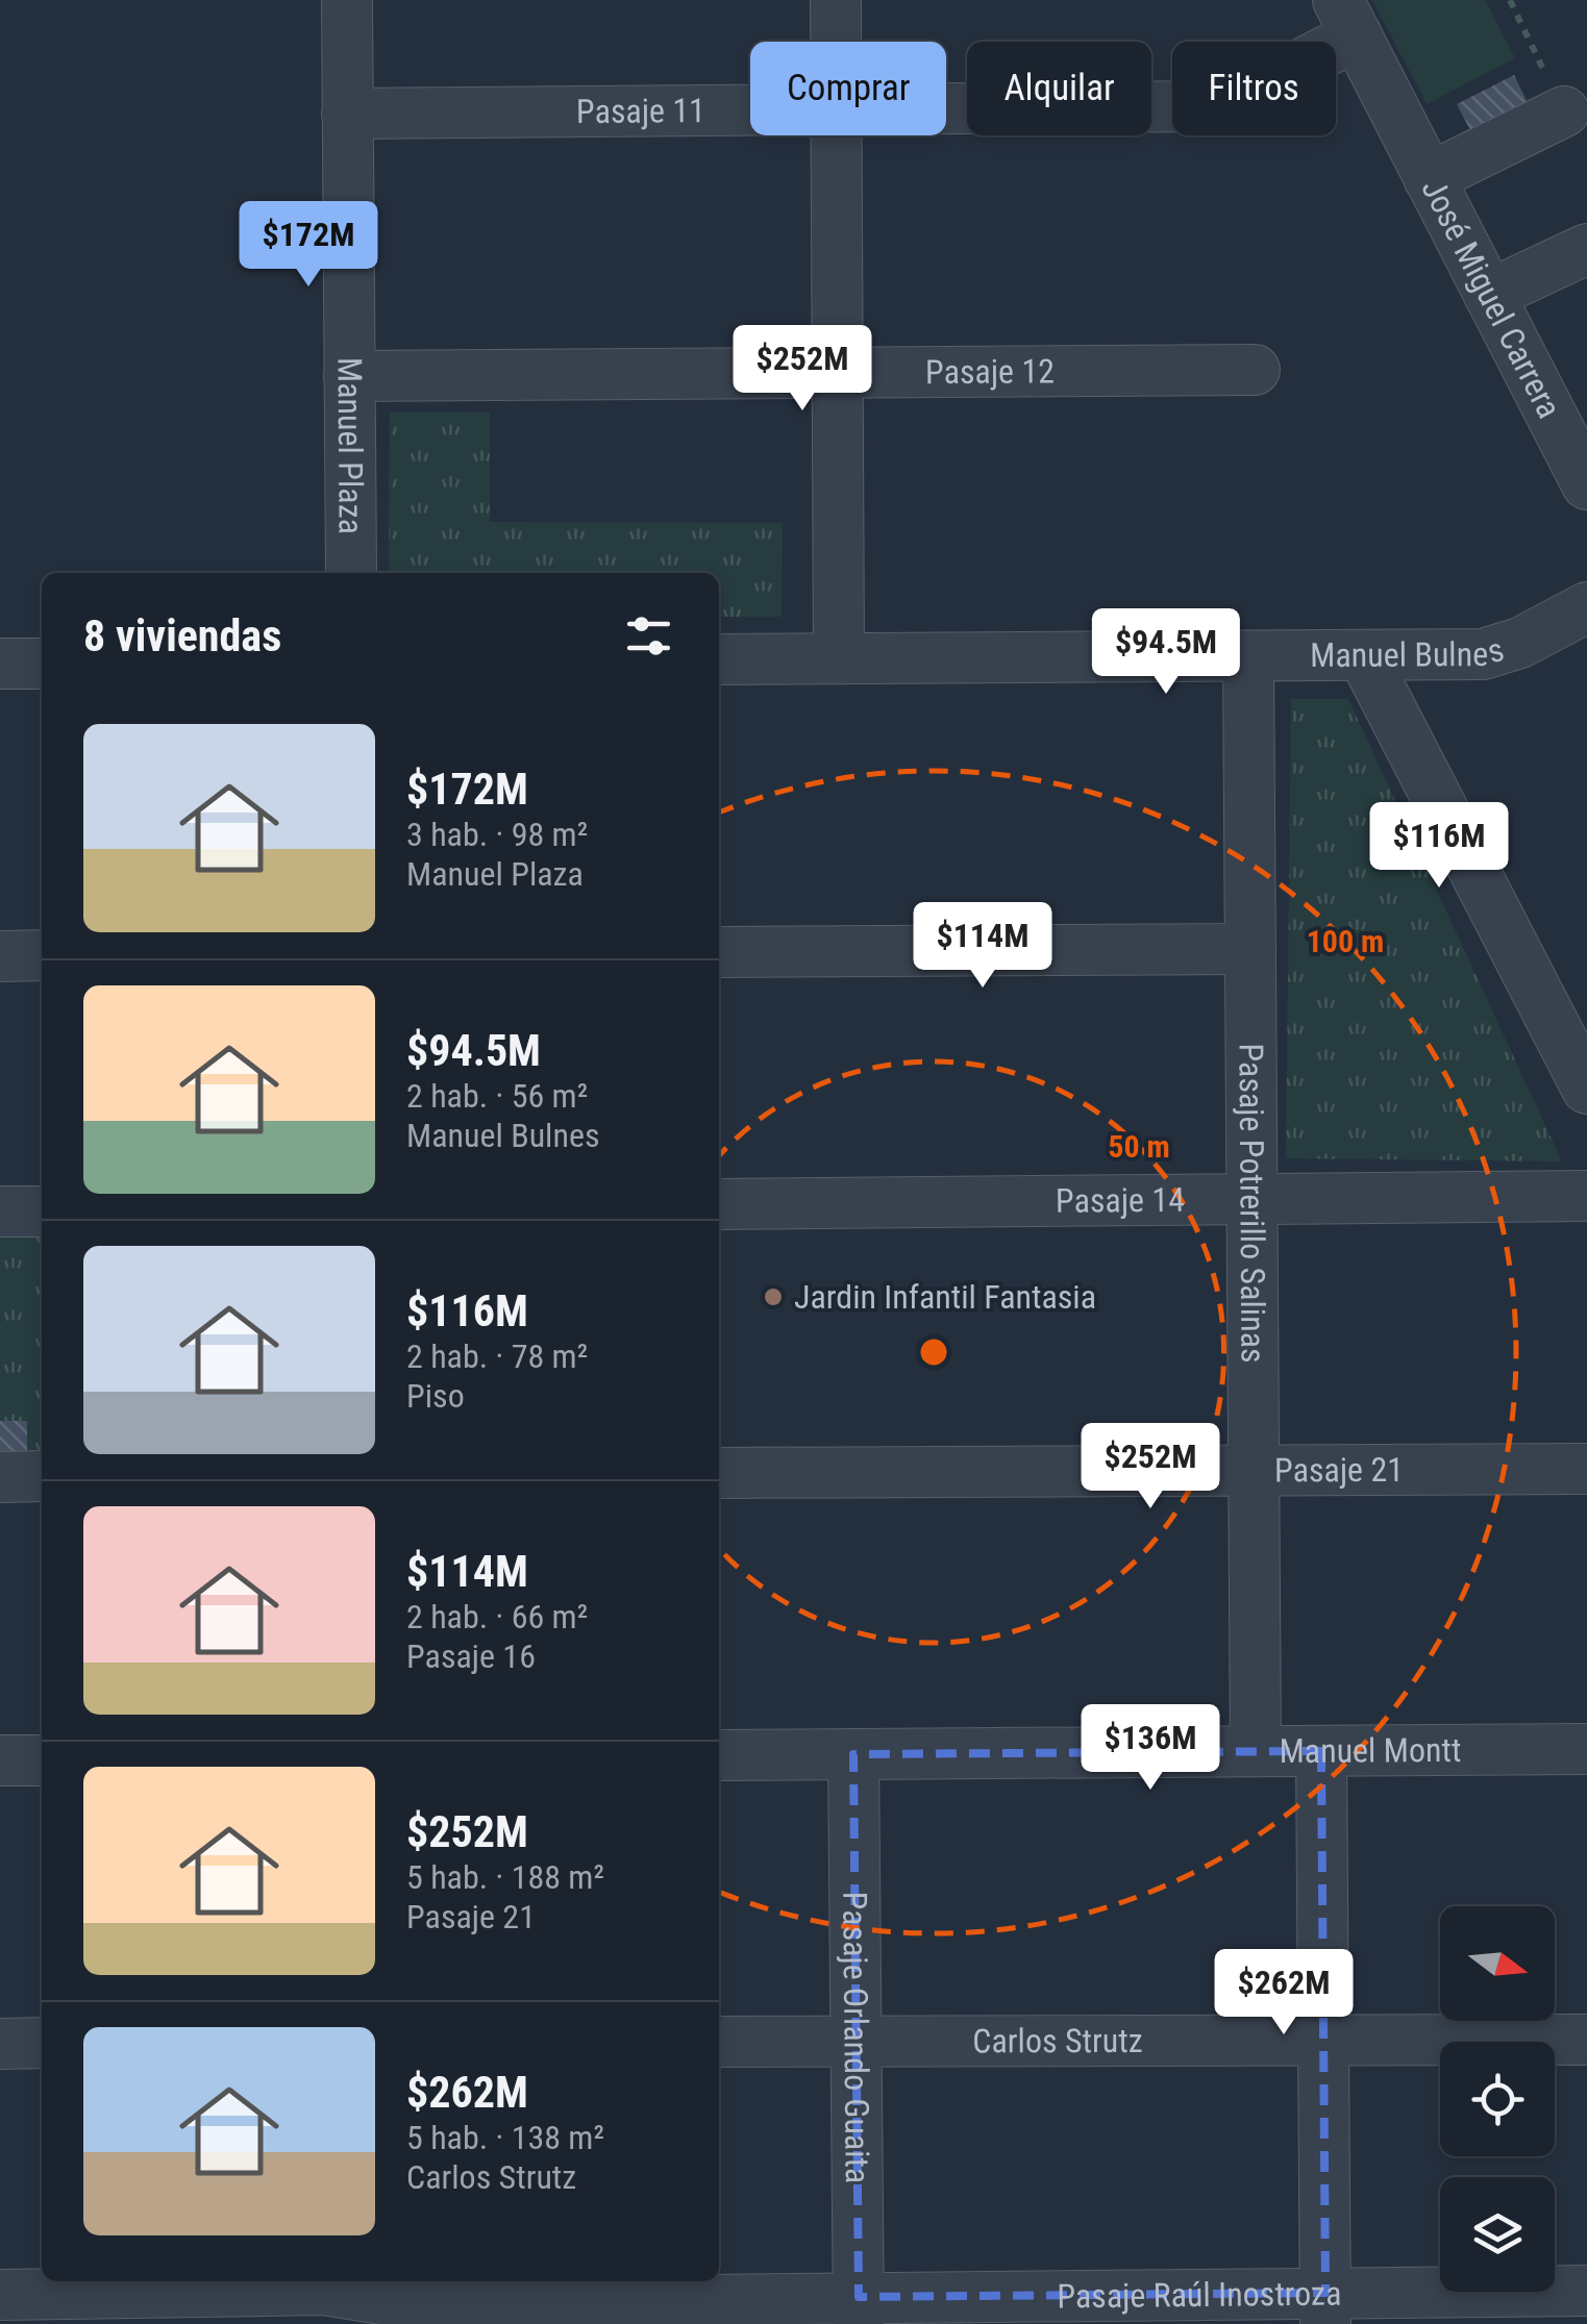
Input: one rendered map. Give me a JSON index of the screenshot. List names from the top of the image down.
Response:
{
  "streets": {
    "street": [
      "Pasaje 11",
      "José Miguel Carrera",
      "Pasaje 12",
      "Manuel Plaza",
      "Manuel Bulnes",
      "Pasaje 14",
      "Pasaje Potrerillo Salinas",
      "Pasaje 21",
      "Manuel Montt",
      "Pasaje Orlando Guaita",
      "Carlos Strutz",
      "Pasaje Raúl Inostroza"
    ]
  },
  "crossings": [
    ["Pasaje 11", "José Miguel Carrera"],
    ["Pasaje 11", "Manuel Plaza"],
    ["Pasaje 12", "Manuel Plaza"],
    ["Manuel Bulnes", "Pasaje Potrerillo Salinas"],
    ["Pasaje 14", "Pasaje Potrerillo Salinas"],
    ["Pasaje Potrerillo Salinas", "Pasaje 21"],
    ["Pasaje Potrerillo Salinas", "Manuel Montt"],
    ["Manuel Montt", "Pasaje Orlando Guaita"],
    ["Pasaje Orlando Guaita", "Carlos Strutz"],
    ["Pasaje Orlando Guaita", "Pasaje Raúl Inostroza"]
  ],
  "places": ["Jardin Infantil Fantasia"],
  "north": "right",
  "page": {
    "chip": ["Comprar", "Alquilar", "Filtros"],
    "price": [
      "$172M",
      "$252M",
      "$94.5M",
      "$116M",
      "$114M",
      "$252M",
      "$136M",
      "$262M"
    ],
    "heading": "8 viviendas",
    "list": [
      {
        "name": "$172M",
        "note": "3 hab. · 98 m² · Manuel Plaza"
      },
      {
        "name": "$94.5M",
        "note": "2 hab. · 56 m² · Manuel Bulnes"
      },
      {
        "name": "$116M",
        "note": "2 hab. · 78 m² · Piso"
      },
      {
        "name": "$114M",
        "note": "2 hab. · 66 m² · Pasaje 16"
      },
      {
        "name": "$252M",
        "note": "5 hab. · 188 m² · Pasaje 21"
      },
      {
        "name": "$262M",
        "note": "5 hab. · 138 m² · Carlos Strutz"
      }
    ]
  },
  "rings": ["100 m", "50 m"]
}
